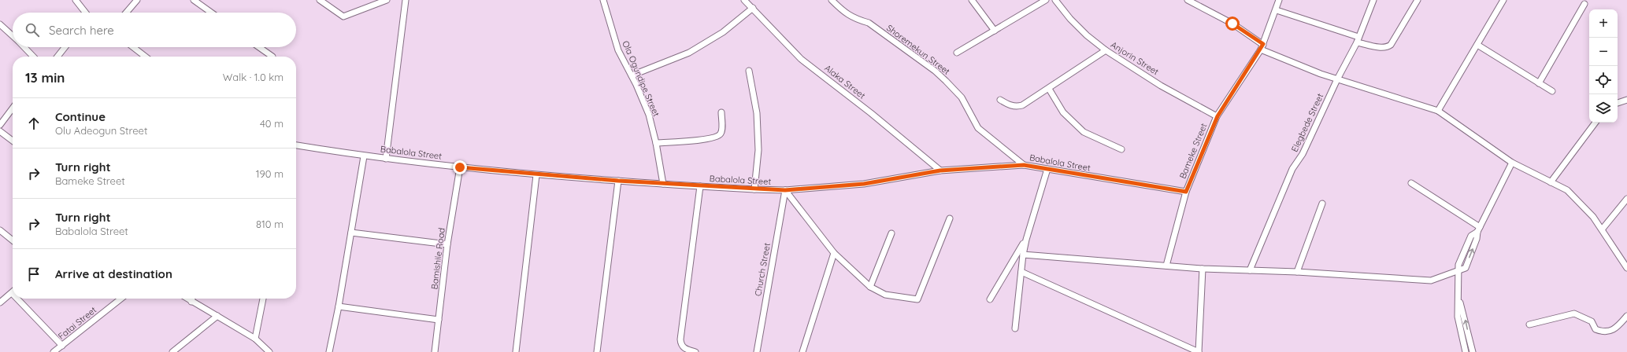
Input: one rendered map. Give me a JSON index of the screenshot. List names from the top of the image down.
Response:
{
  "streets": {
    "street": [
      "Shoremekun Street",
      "Anjorin Street",
      "Ola Ogundipe Street",
      "Alaka Street",
      "Elegbede Street",
      "Bameke Street",
      "Babalola Street",
      "Bamishile Road",
      "Church Street",
      "Fatai Street"
    ]
  },
  "crossings": [
    ["Shoremekun Street", "Babalola Street"],
    ["Anjorin Street", "Bameke Street"],
    ["Ola Ogundipe Street", "Babalola Street"],
    ["Alaka Street", "Babalola Street"],
    ["Bameke Street", "Babalola Street"],
    ["Babalola Street", "Bamishile Road"],
    ["Babalola Street", "Church Street"]
  ],
  "page": {
    "map_buttons": ["+", "−"],
    "search": "Search here",
    "heading": ["13 min", "Walk · 1.0 km"],
    "list": [
      ["Continue", "Olu Adeogun Street", "40 m"],
      ["Turn right", "Bameke Street", "190 m"],
      ["Turn right", "Babalola Street", "810 m"],
      "Arrive at destination"
    ]
  }
}
